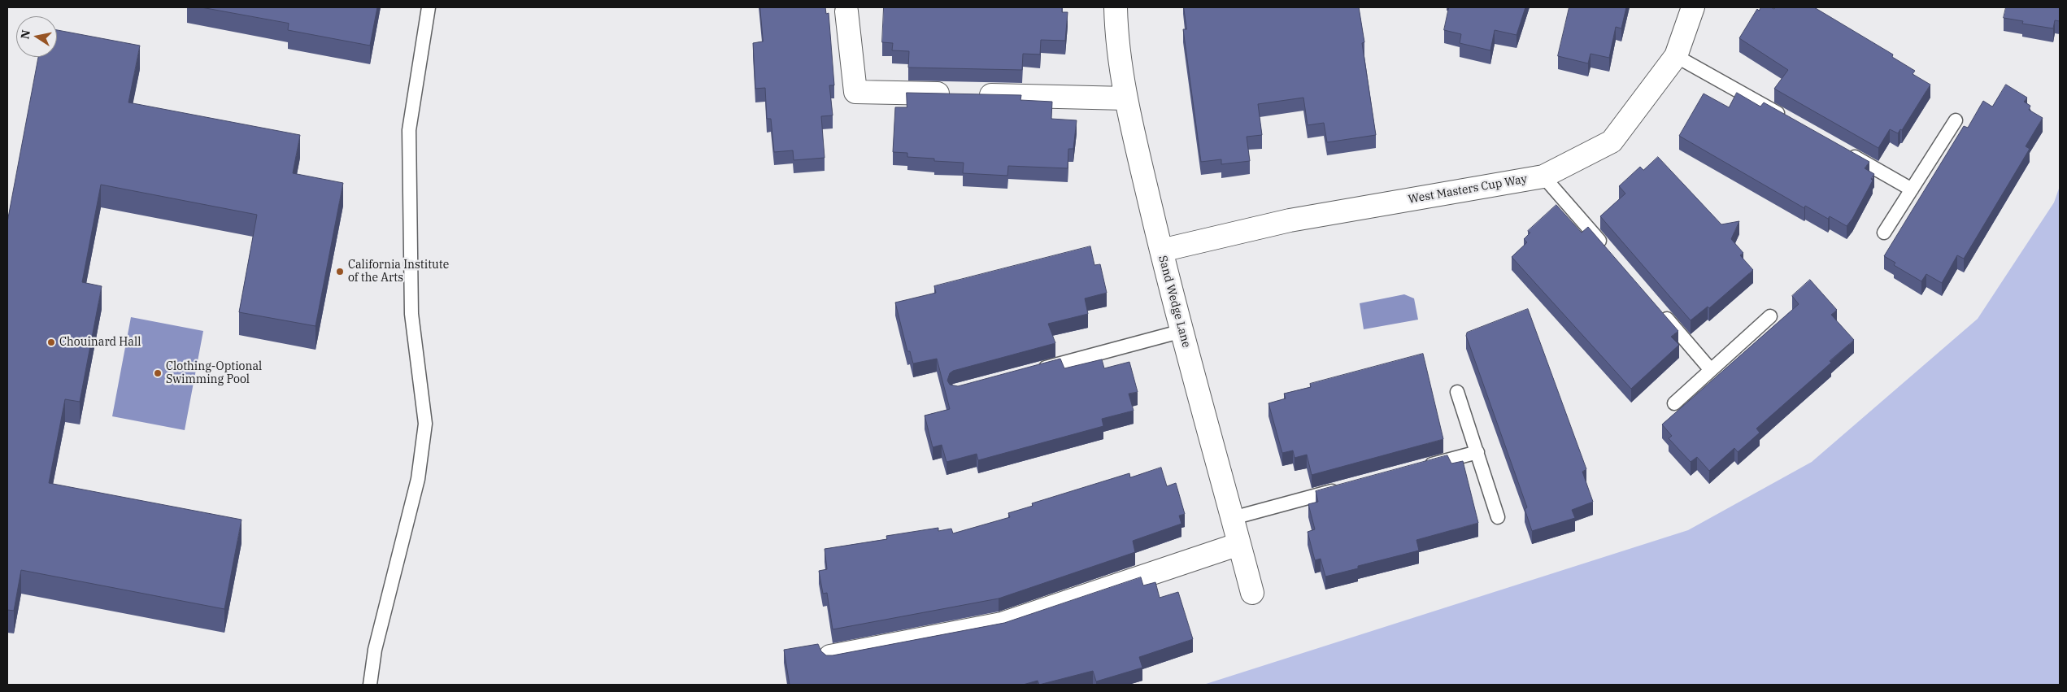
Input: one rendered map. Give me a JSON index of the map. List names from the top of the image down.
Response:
{
  "streets": {
    "street": ["West Masters Cup Way", "Sand Wedge Lane"]
  },
  "crossings": [
    ["West Masters Cup Way", "Sand Wedge Lane"]
  ],
  "places": ["California Institute of the Arts", "Chouinard Hall", "Clothing-Optional Swimming Pool"],
  "north": "left"
}
